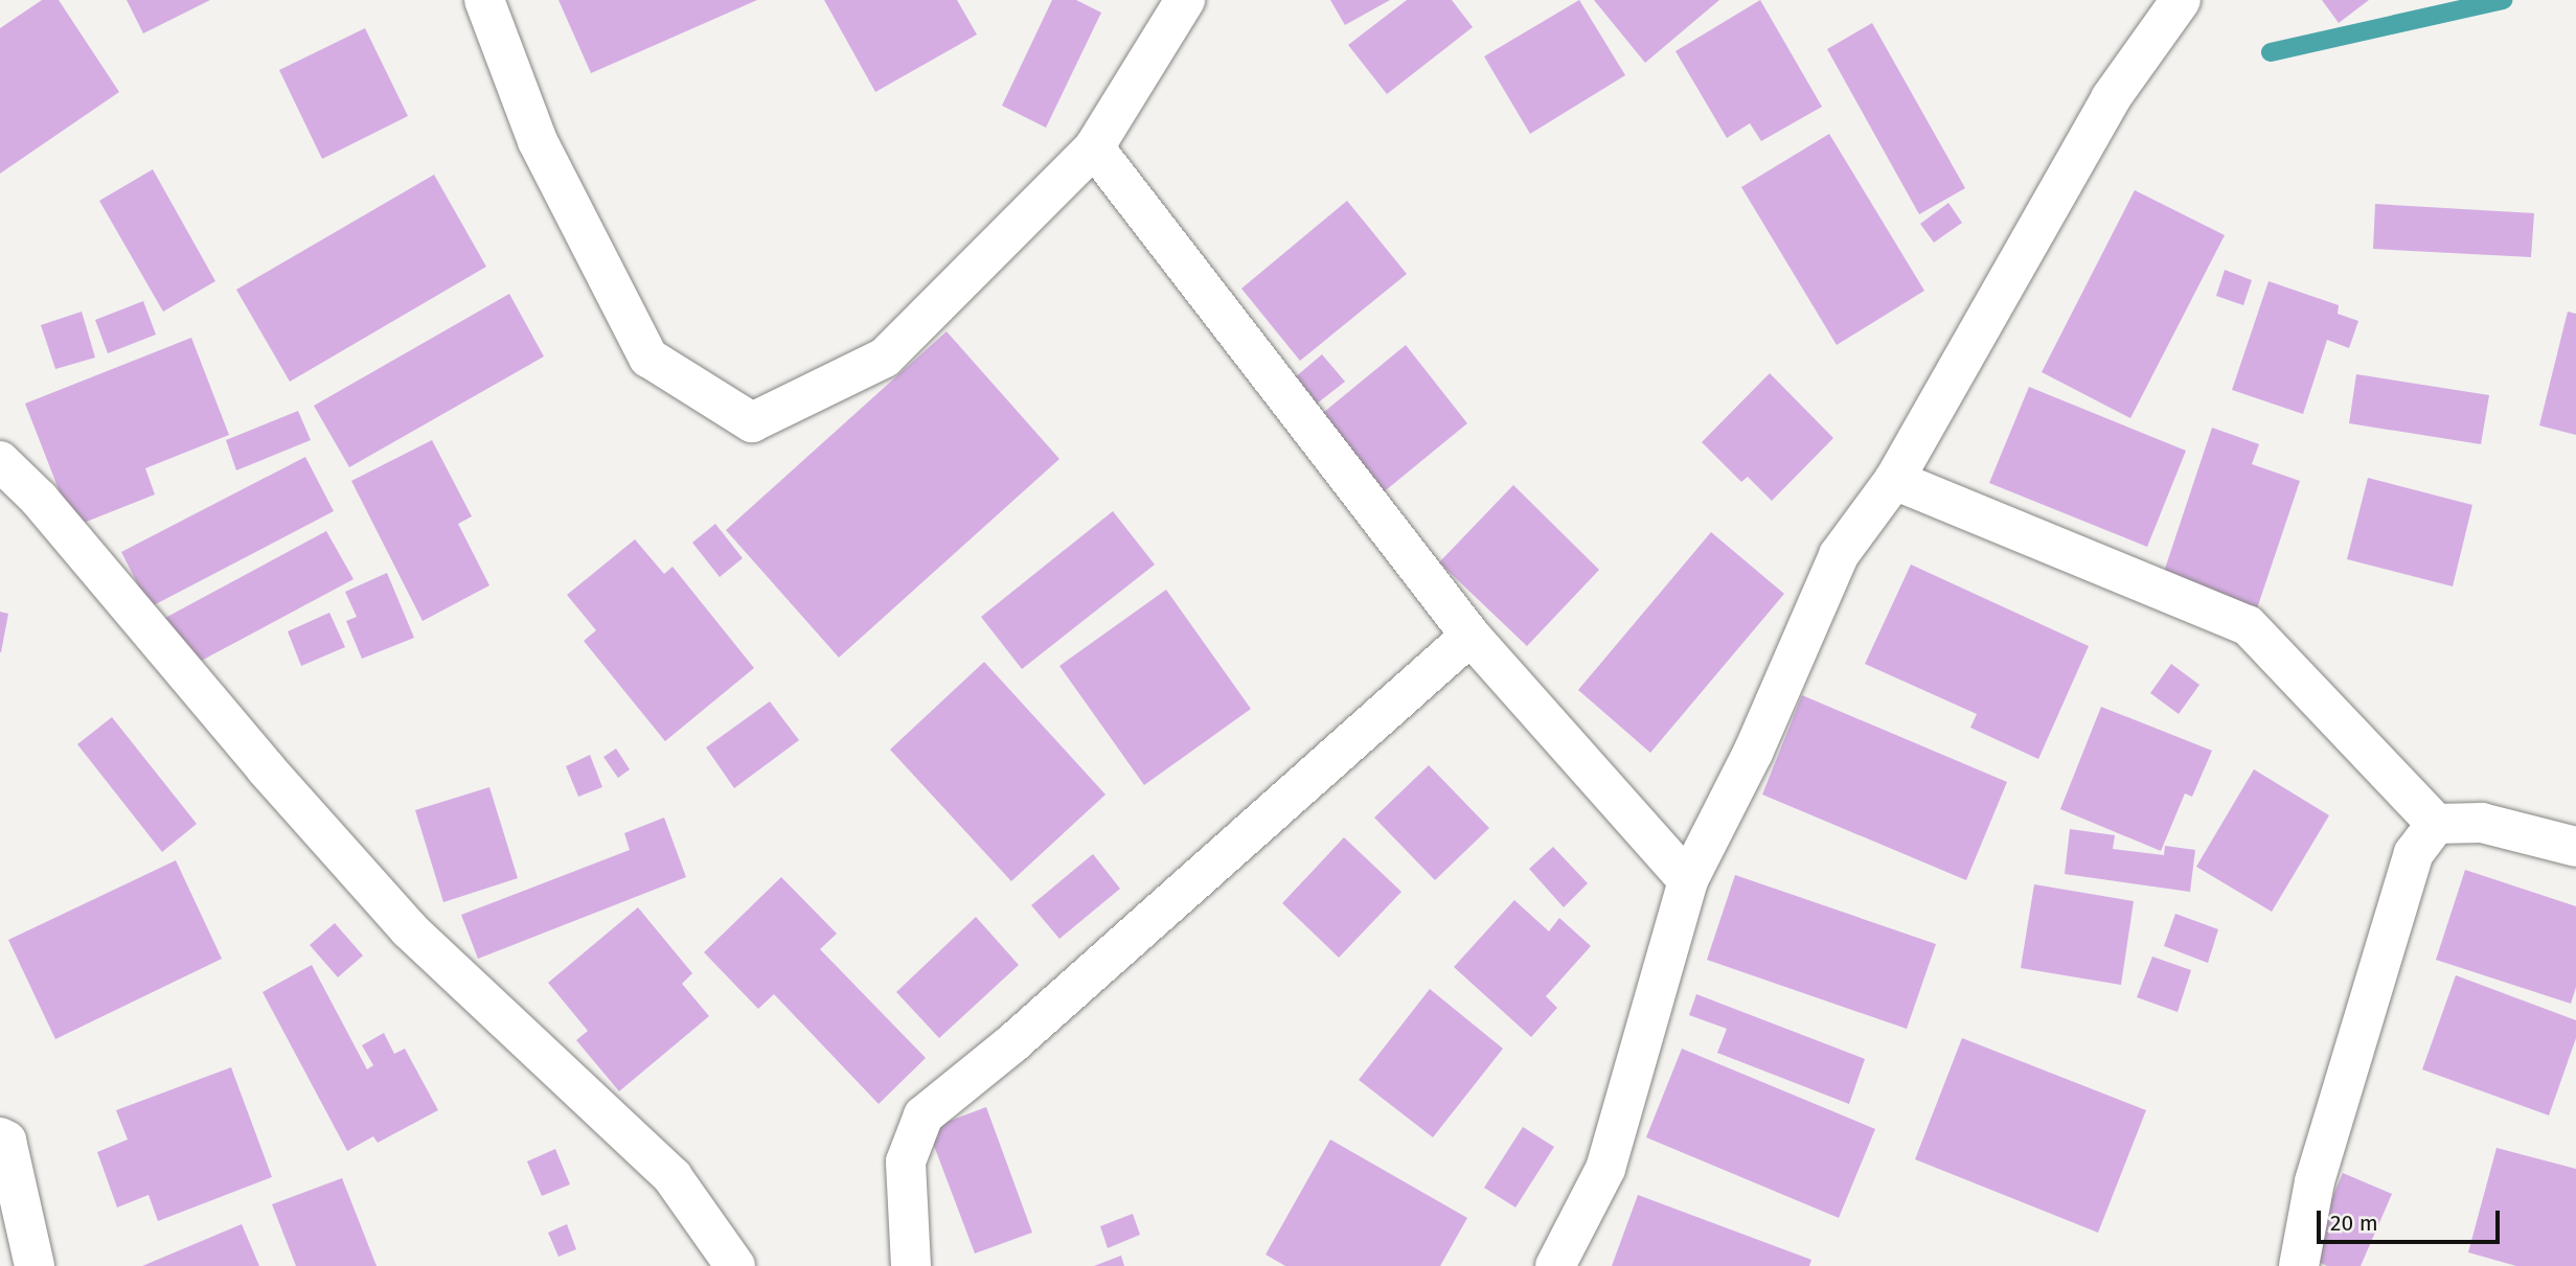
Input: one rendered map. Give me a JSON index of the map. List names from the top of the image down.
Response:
{
  "scale_bar": "20 m"
}
